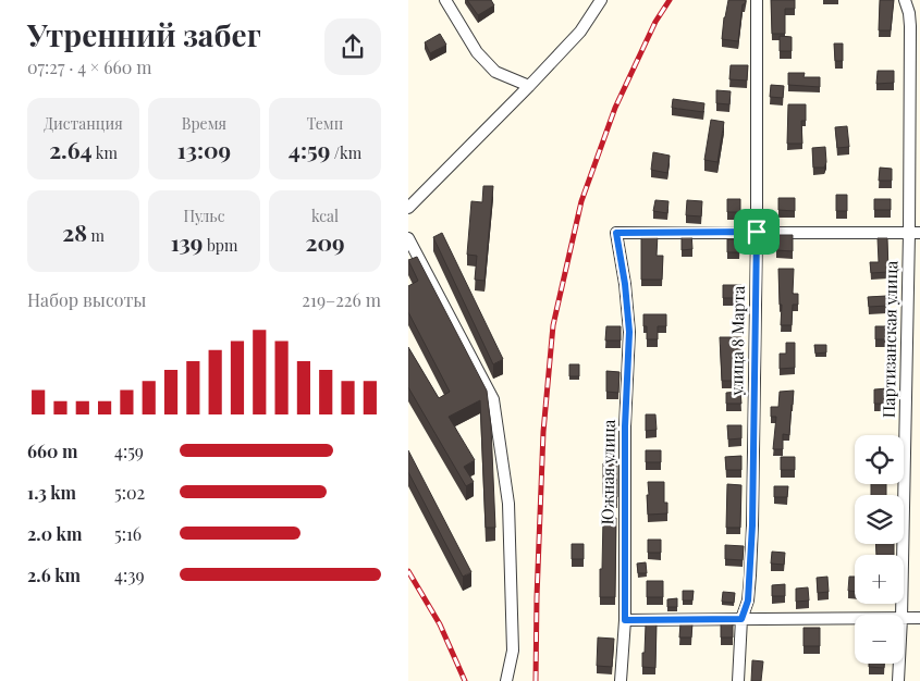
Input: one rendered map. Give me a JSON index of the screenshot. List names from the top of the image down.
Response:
{
  "streets": {
    "street": ["Партизанская улица", "улица 8 Марта", "Южная улица"]
  },
  "crossings": [
    ["улица 8 Марта", "Южная улица"]
  ],
  "page": {
    "heading": ["Утренний забег", "07:27 · 4 × 660 m"],
    "stats": [
      ["Дистанция", "2.64 km"],
      ["Время", "13:09"],
      ["Темп", "4:59 /km"],
      ["28 m"],
      ["Пульс", "139 bpm"],
      ["kcal", "209"]
    ],
    "chart": ["Набор высоты", "219–226 m"],
    "list": [
      {
        "name": "660 m",
        "note": "4:59"
      },
      {
        "name": "1.3 km",
        "note": "5:02"
      },
      {
        "name": "2.0 km",
        "note": "5:16"
      },
      {
        "name": "2.6 km",
        "note": "4:39"
      }
    ],
    "map_buttons": ["+", "−"]
  }
}
